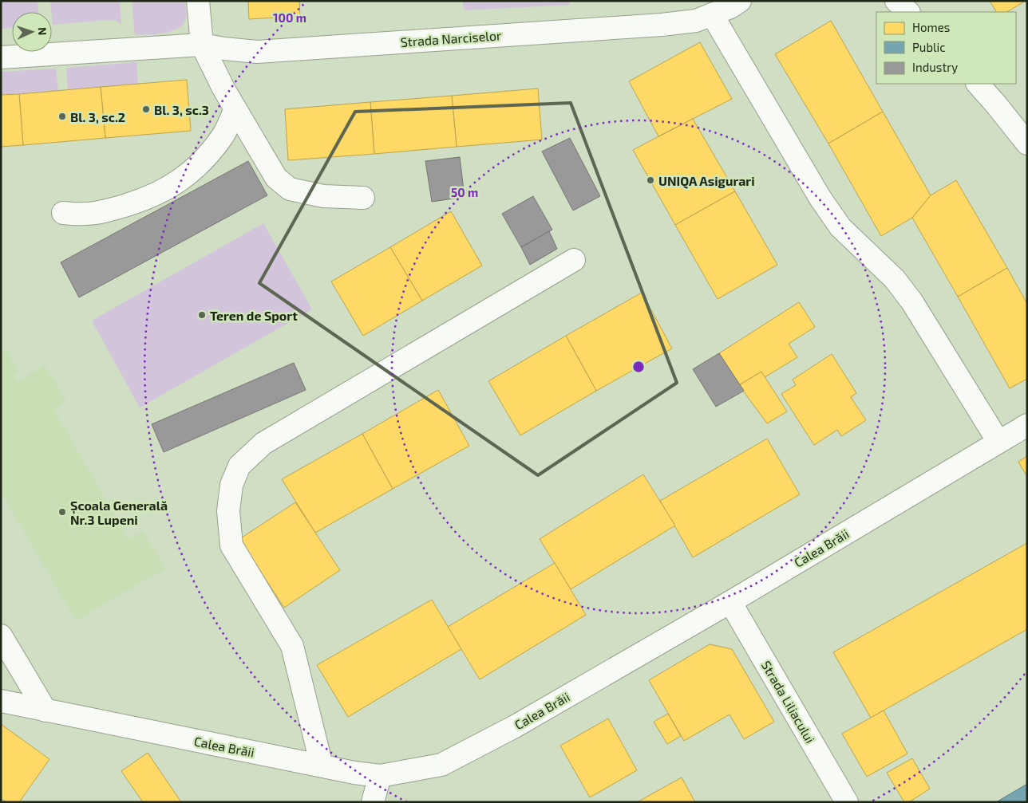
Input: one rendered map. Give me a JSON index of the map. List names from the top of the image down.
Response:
{
  "streets": {
    "street": ["Strada Narciselor", "Calea Brăii", "Strada Liliacului"]
  },
  "crossings": [
    ["Calea Brăii", "Strada Liliacului"]
  ],
  "places": [
    "Bl. 3, sc.3",
    "Bl. 3, sc.2",
    "UNIQA Asigurari",
    "Teren de Sport",
    "Școala Generală Nr.3 Lupeni"
  ],
  "legend": ["Homes", "Public", "Industry"],
  "north": "right",
  "rings": ["100 m", "50 m"]
}
